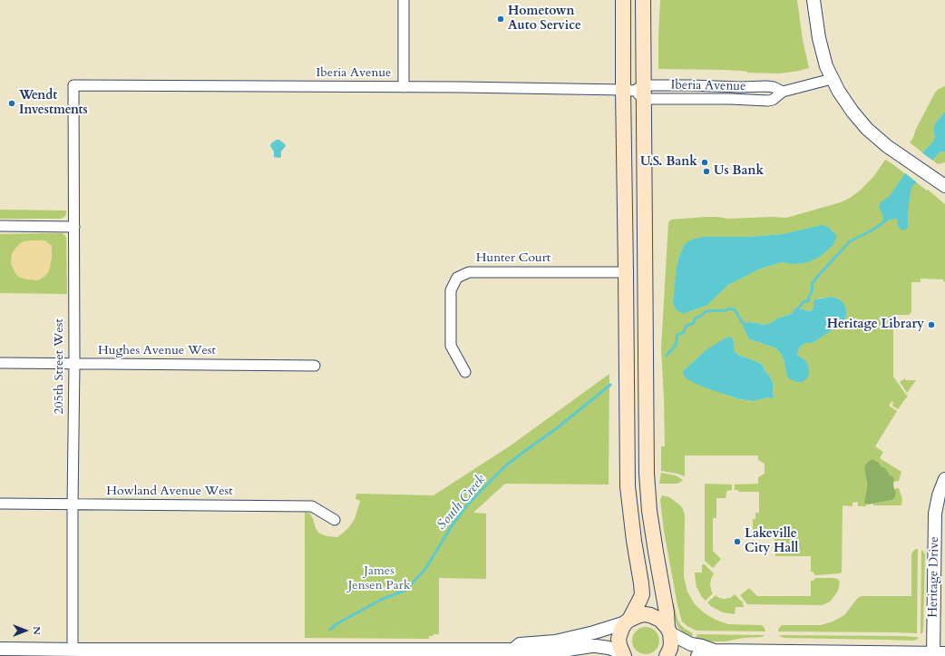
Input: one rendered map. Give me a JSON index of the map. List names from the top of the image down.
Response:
{
  "streets": {
    "street": [
      "Iberia Avenue",
      "Hunter Court",
      "Hughes Avenue West",
      "205th Street West",
      "Howland Avenue West",
      "Heritage Drive"
    ]
  },
  "crossings": [
    ["Iberia Avenue", "205th Street West"],
    ["Hughes Avenue West", "205th Street West"],
    ["205th Street West", "Howland Avenue West"]
  ],
  "water": ["South Creek"],
  "parks": ["James Jensen Park"],
  "places": [
    "Hometown Auto Service",
    "Wendt Investments",
    "U.S. Bank",
    "Us Bank",
    "Heritage Library",
    "Lakeville City Hall"
  ],
  "north": "right"
}
